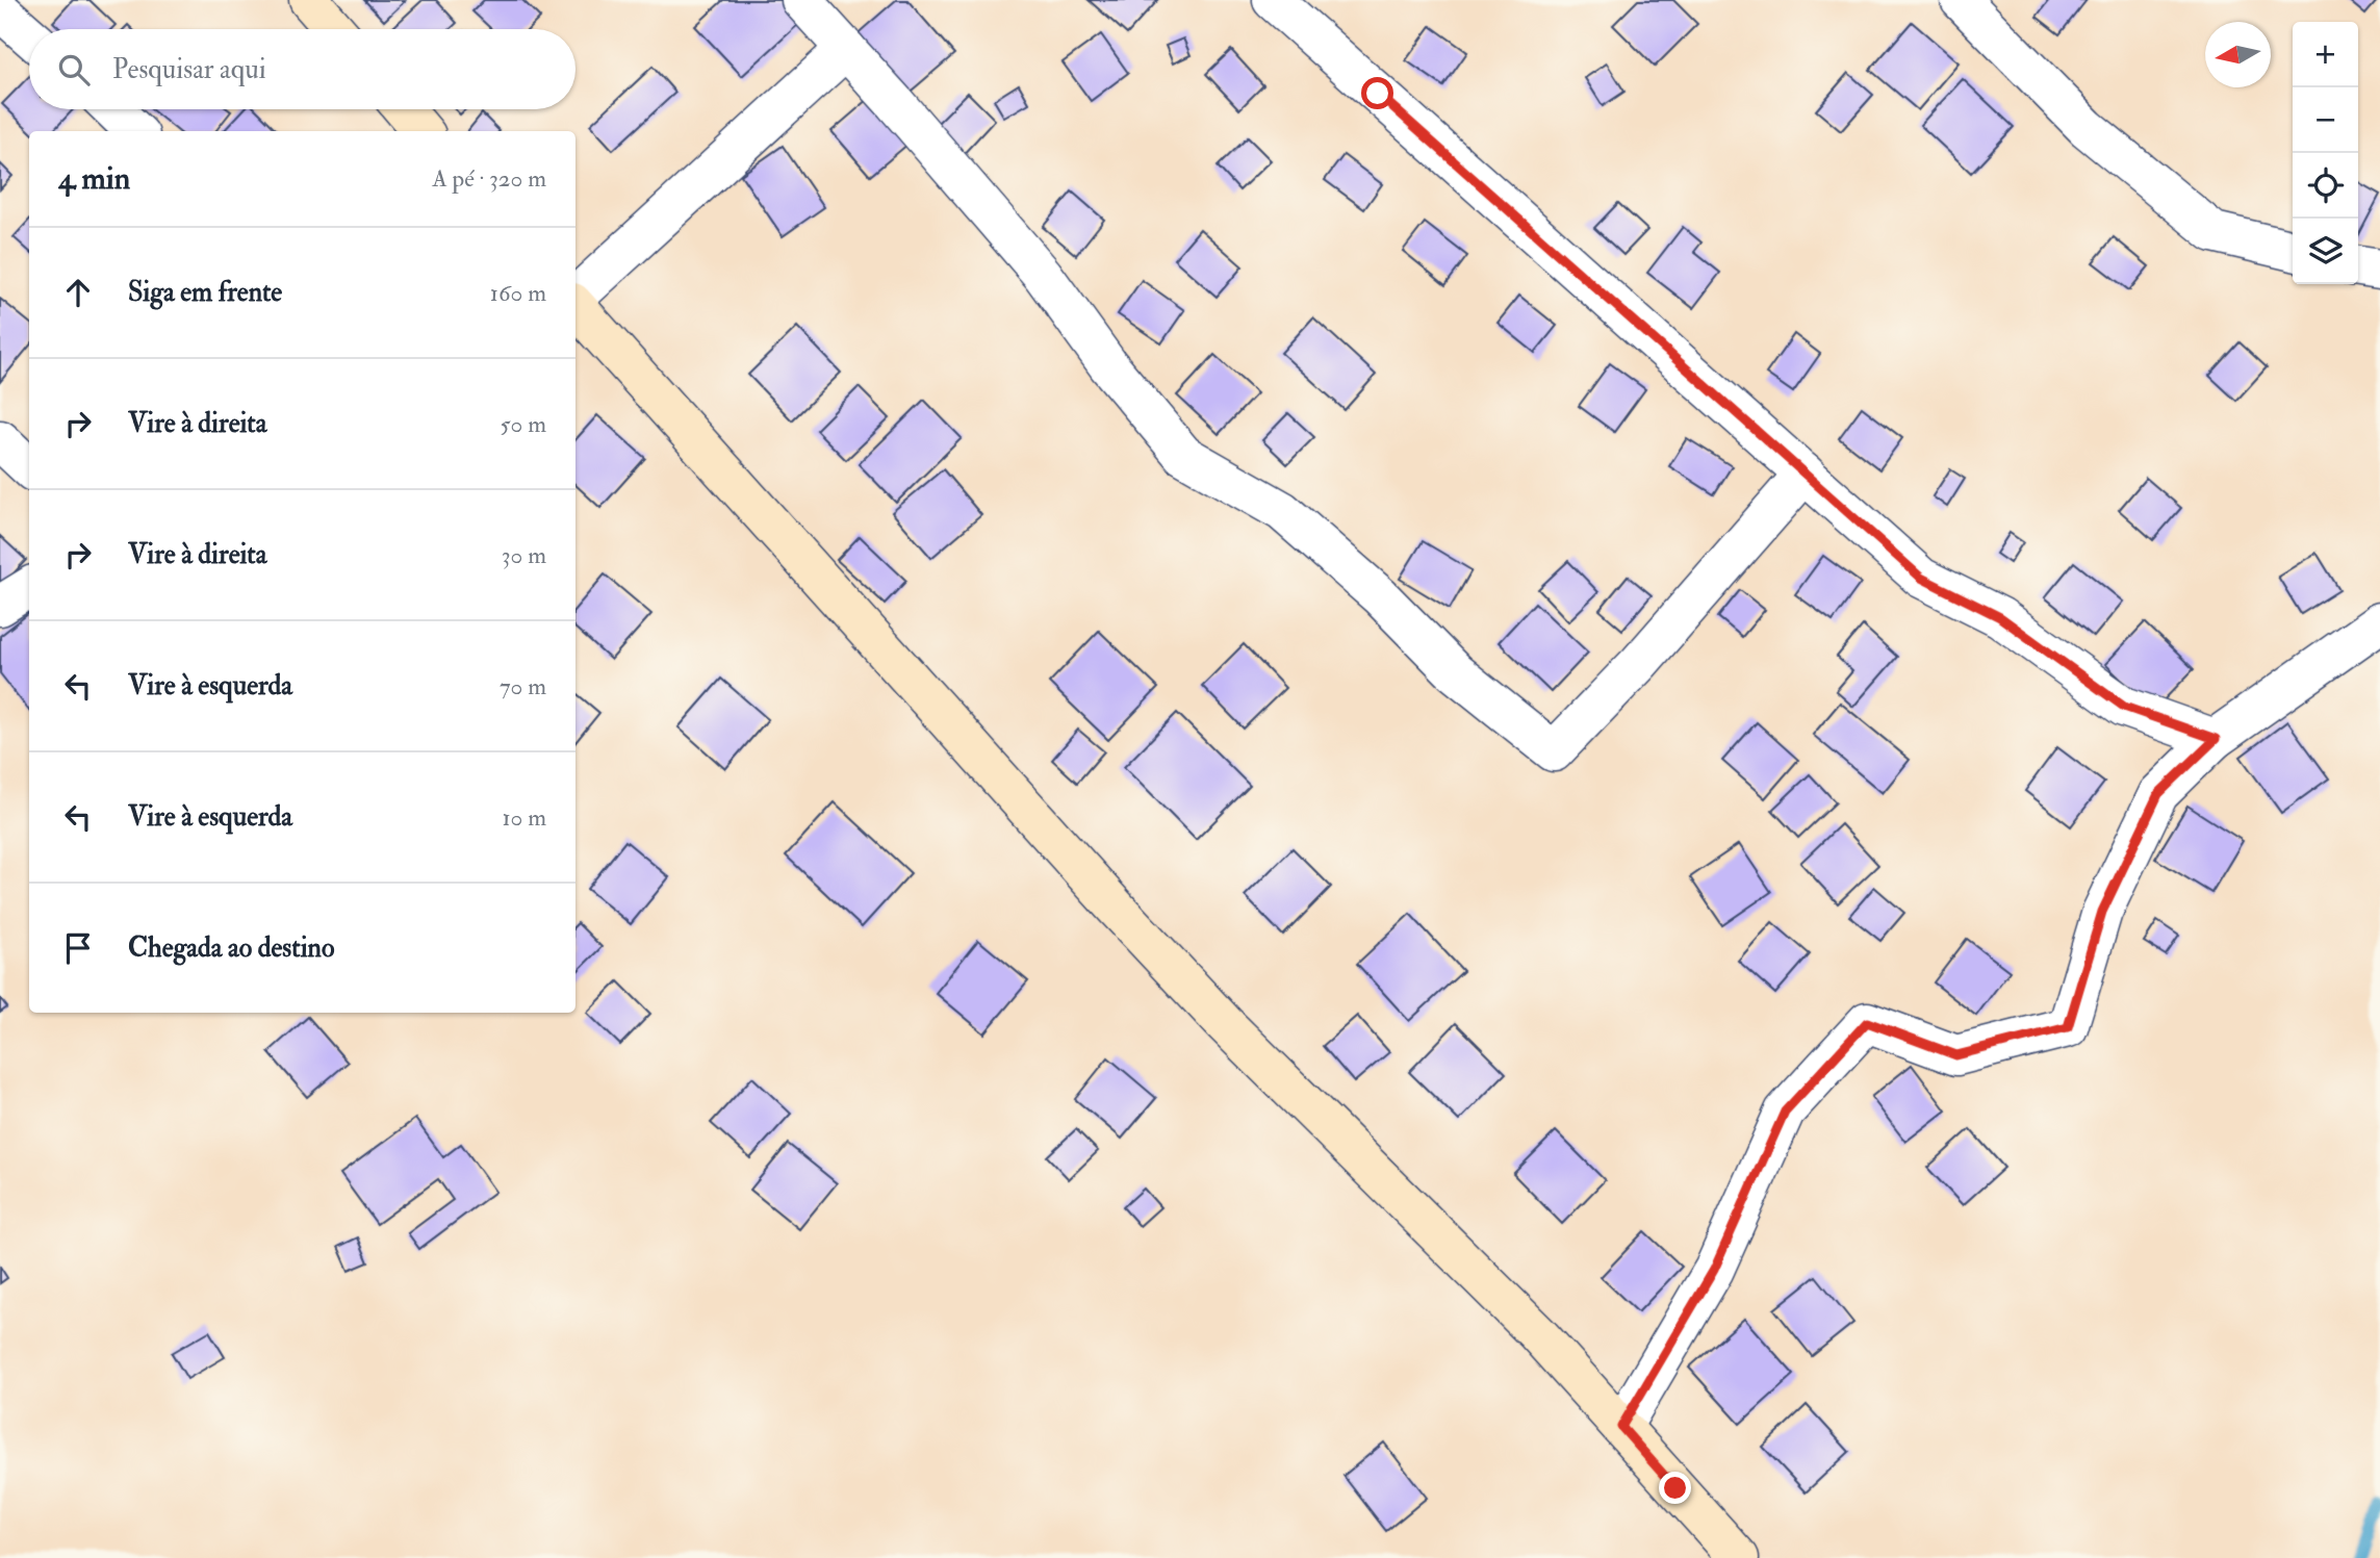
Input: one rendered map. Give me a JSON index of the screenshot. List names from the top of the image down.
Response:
{
  "north": "left",
  "page": {
    "map_buttons": ["+", "−"],
    "search": "Pesquisar aqui",
    "heading": ["4 min", "A pé · 320 m"],
    "list": [
      ["Siga em frente", "160 m"],
      ["Vire à direita", "50 m"],
      ["Vire à direita", "30 m"],
      ["Vire à esquerda", "70 m"],
      ["Vire à esquerda", "10 m"],
      "Chegada ao destino"
    ]
  }
}
